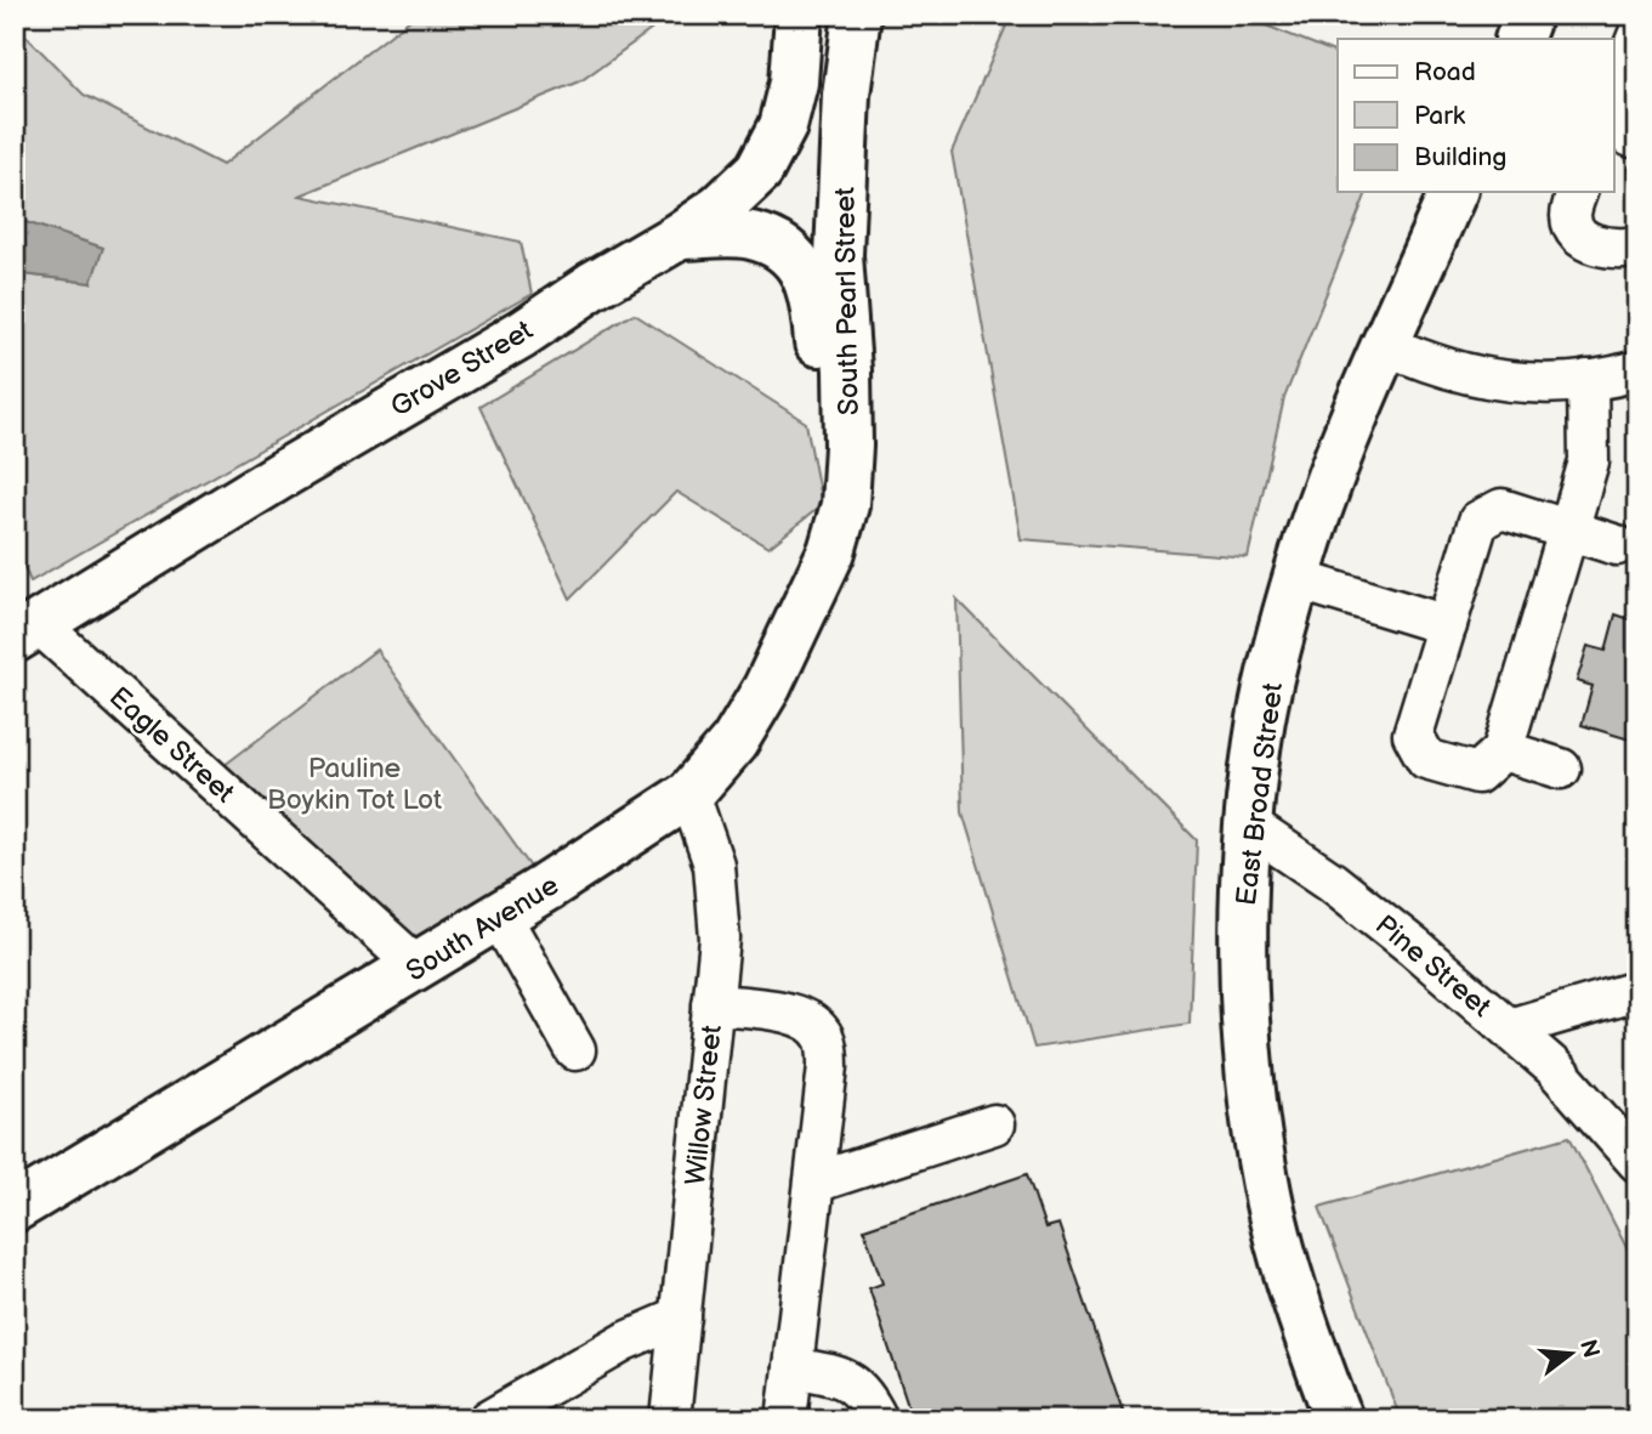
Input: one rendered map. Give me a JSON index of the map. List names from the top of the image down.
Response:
{
  "streets": {
    "main road": [
      "South Pearl Street",
      "Grove Street",
      "East Broad Street",
      "South Avenue"
    ],
    "street": ["Eagle Street", "Pine Street", "Willow Street"]
  },
  "crossings": [
    ["South Pearl Street", "South Avenue"],
    ["Grove Street", "Eagle Street"],
    ["Eagle Street", "South Avenue"],
    ["East Broad Street", "Pine Street"],
    ["South Avenue", "Willow Street"]
  ],
  "parks": ["Pauline Boykin Tot Lot"],
  "legend": ["Road", "Park", "Building"],
  "north": "right"
}
